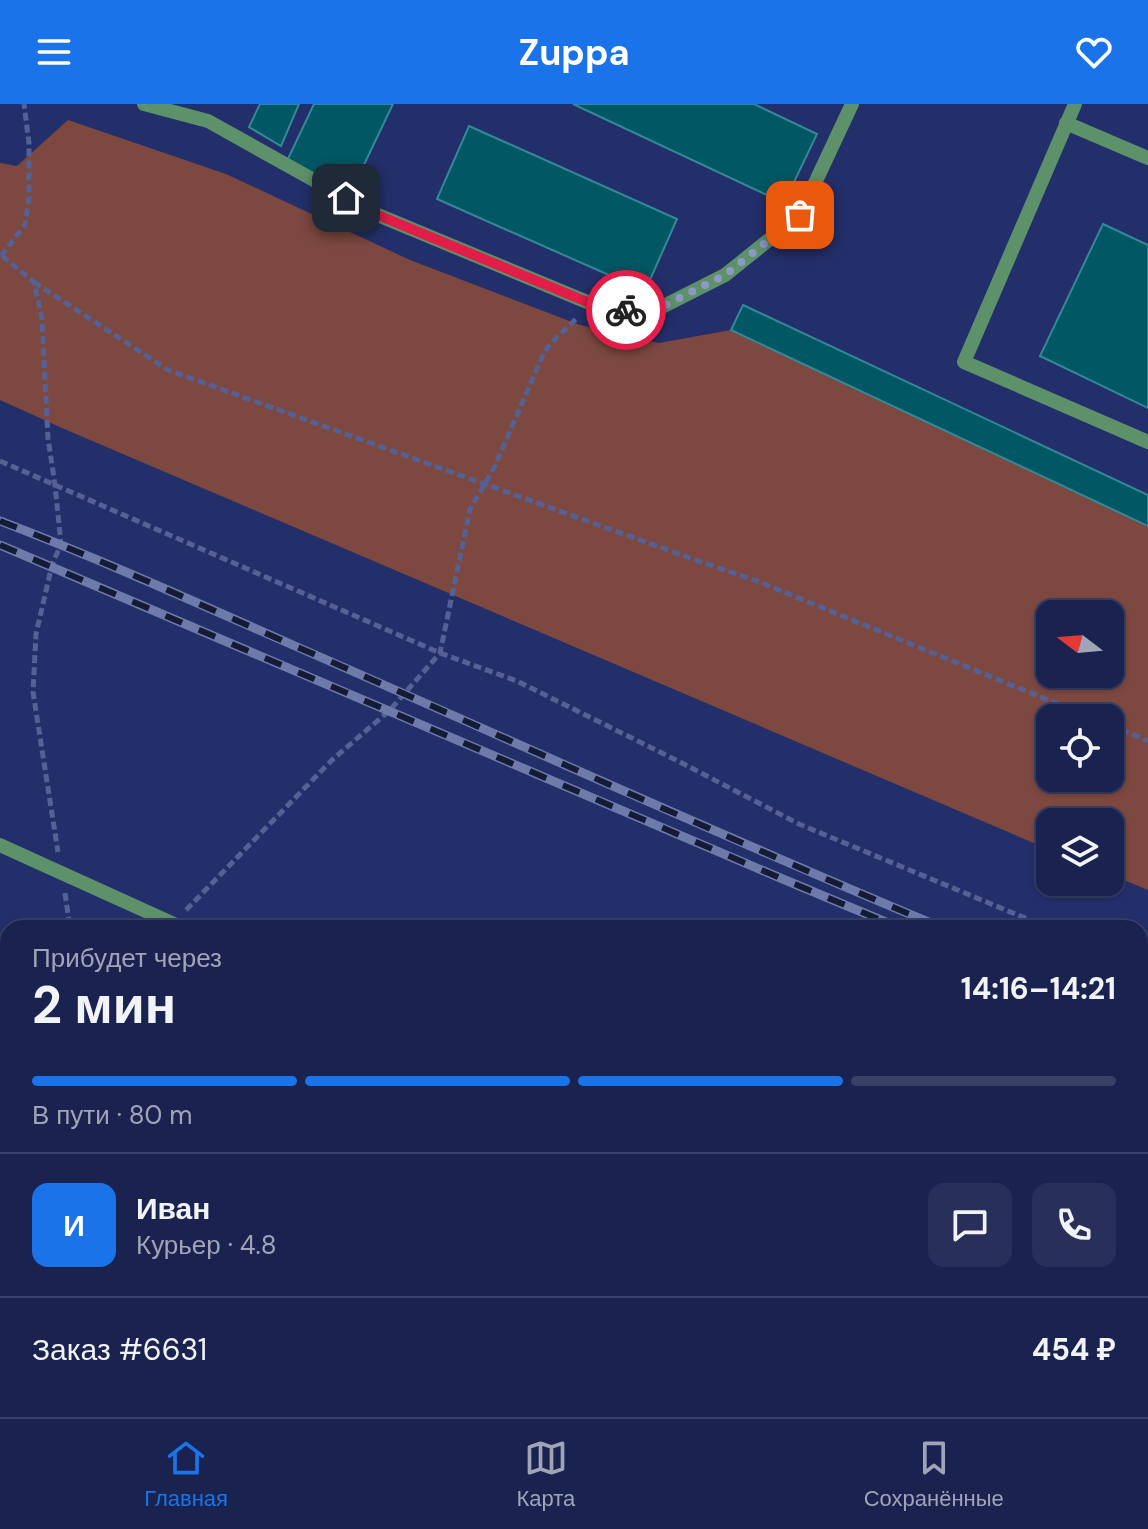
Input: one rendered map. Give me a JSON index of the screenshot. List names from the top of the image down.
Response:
{
  "north": "left",
  "page": {
    "header": "Zuppa",
    "heading": ["2 мин", "Прибудет через", "14:16–14:21"],
    "panel": [
      "Иван",
      "Курьер · 4.8",
      "Заказ #6631",
      "454 ₽"
    ],
    "bar": "В пути · 80 m",
    "round": "И",
    "tabs": ["Главная", "Карта", "Сохранённые"]
  }
}
